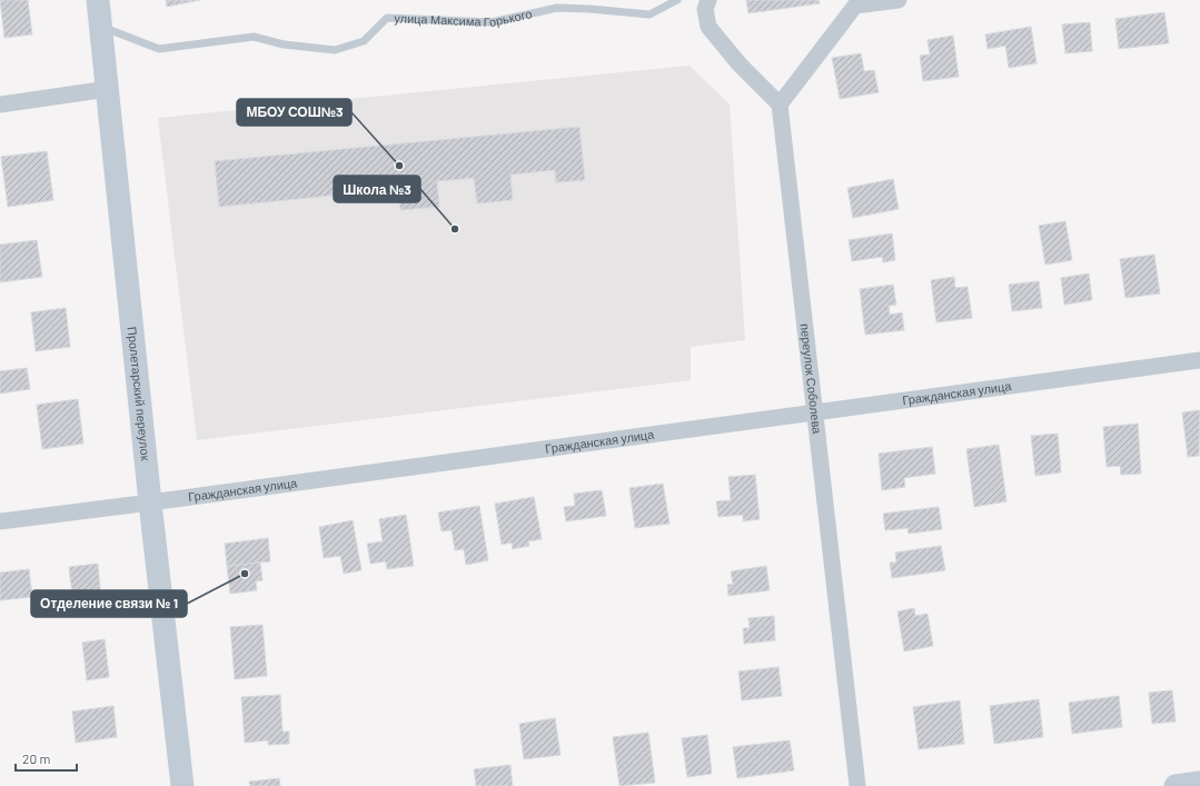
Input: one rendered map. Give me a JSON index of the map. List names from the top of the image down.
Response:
{
  "streets": {
    "main road": ["Пролетарский переулок"],
    "street": ["переулок Соболева", "Гражданская улица"],
    "lane": ["улица Максима Горького"]
  },
  "crossings": [
    ["улица Максима Горького", "Пролетарский переулок"],
    ["переулок Соболева", "Гражданская улица"],
    ["Пролетарский переулок", "Гражданская улица"]
  ],
  "places": ["МБОУ СОШ№3", "Школа №3", "Отделение связи № 1"],
  "scale_bar": "20 m"
}
